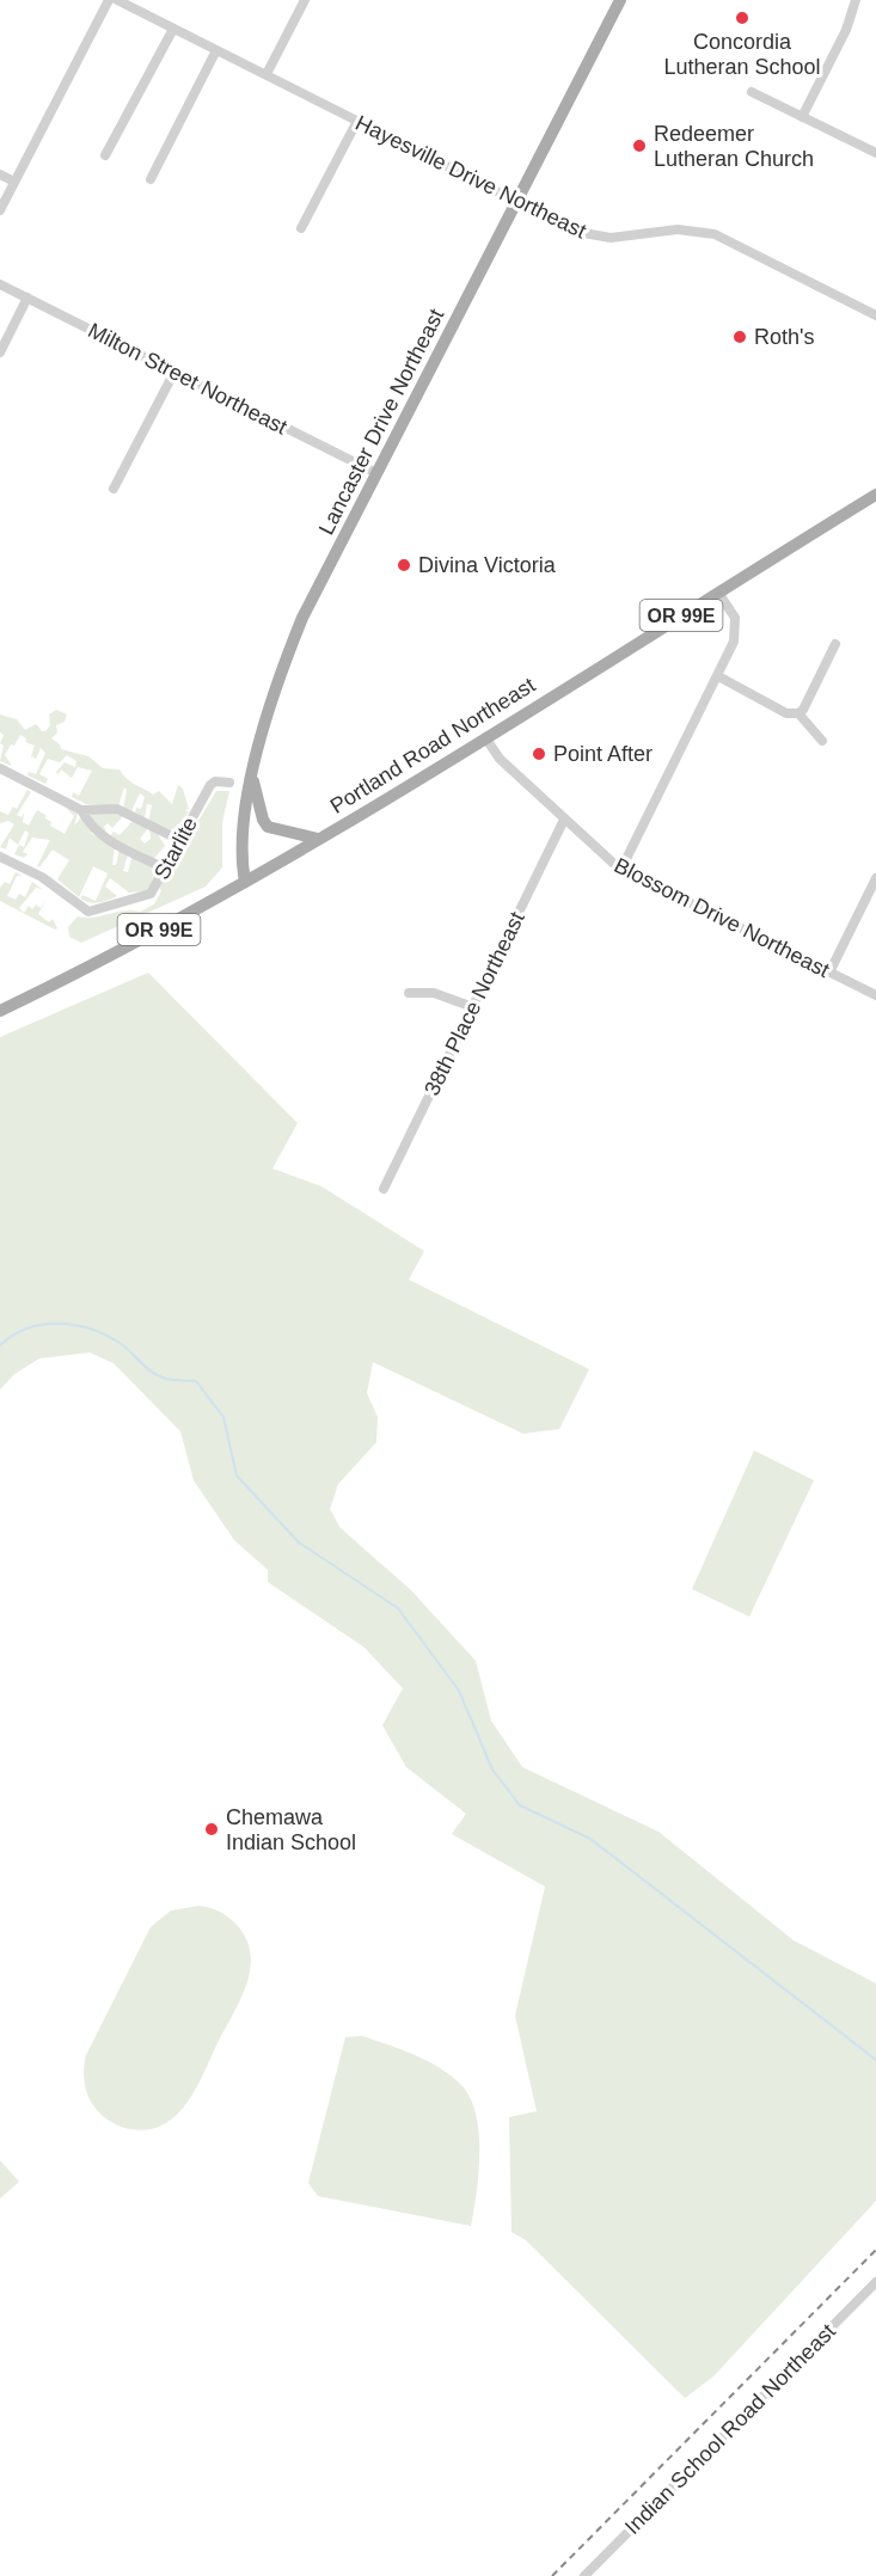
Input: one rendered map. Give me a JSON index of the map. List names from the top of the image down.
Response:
{
  "streets": {
    "main road": ["Lancaster Drive Northeast", "OR 99E", "Portland Road Northeast"],
    "street": [
      "Hayesville Drive Northeast",
      "Milton Street Northeast",
      "Starlite",
      "Blossom Drive Northeast",
      "38th Place Northeast",
      "Indian School Road Northeast"
    ]
  },
  "crossings": [
    ["Hayesville Drive Northeast", "Lancaster Drive Northeast"],
    ["Milton Street Northeast", "Lancaster Drive Northeast"],
    ["Lancaster Drive Northeast", "Portland Road Northeast"],
    ["Portland Road Northeast", "Blossom Drive Northeast"],
    ["Blossom Drive Northeast", "38th Place Northeast"]
  ],
  "places": [
    "Concordia Lutheran School",
    "Redeemer Lutheran Church",
    "Roth's",
    "Divina Victoria",
    "Point After",
    "Chemawa Indian School"
  ]
}
